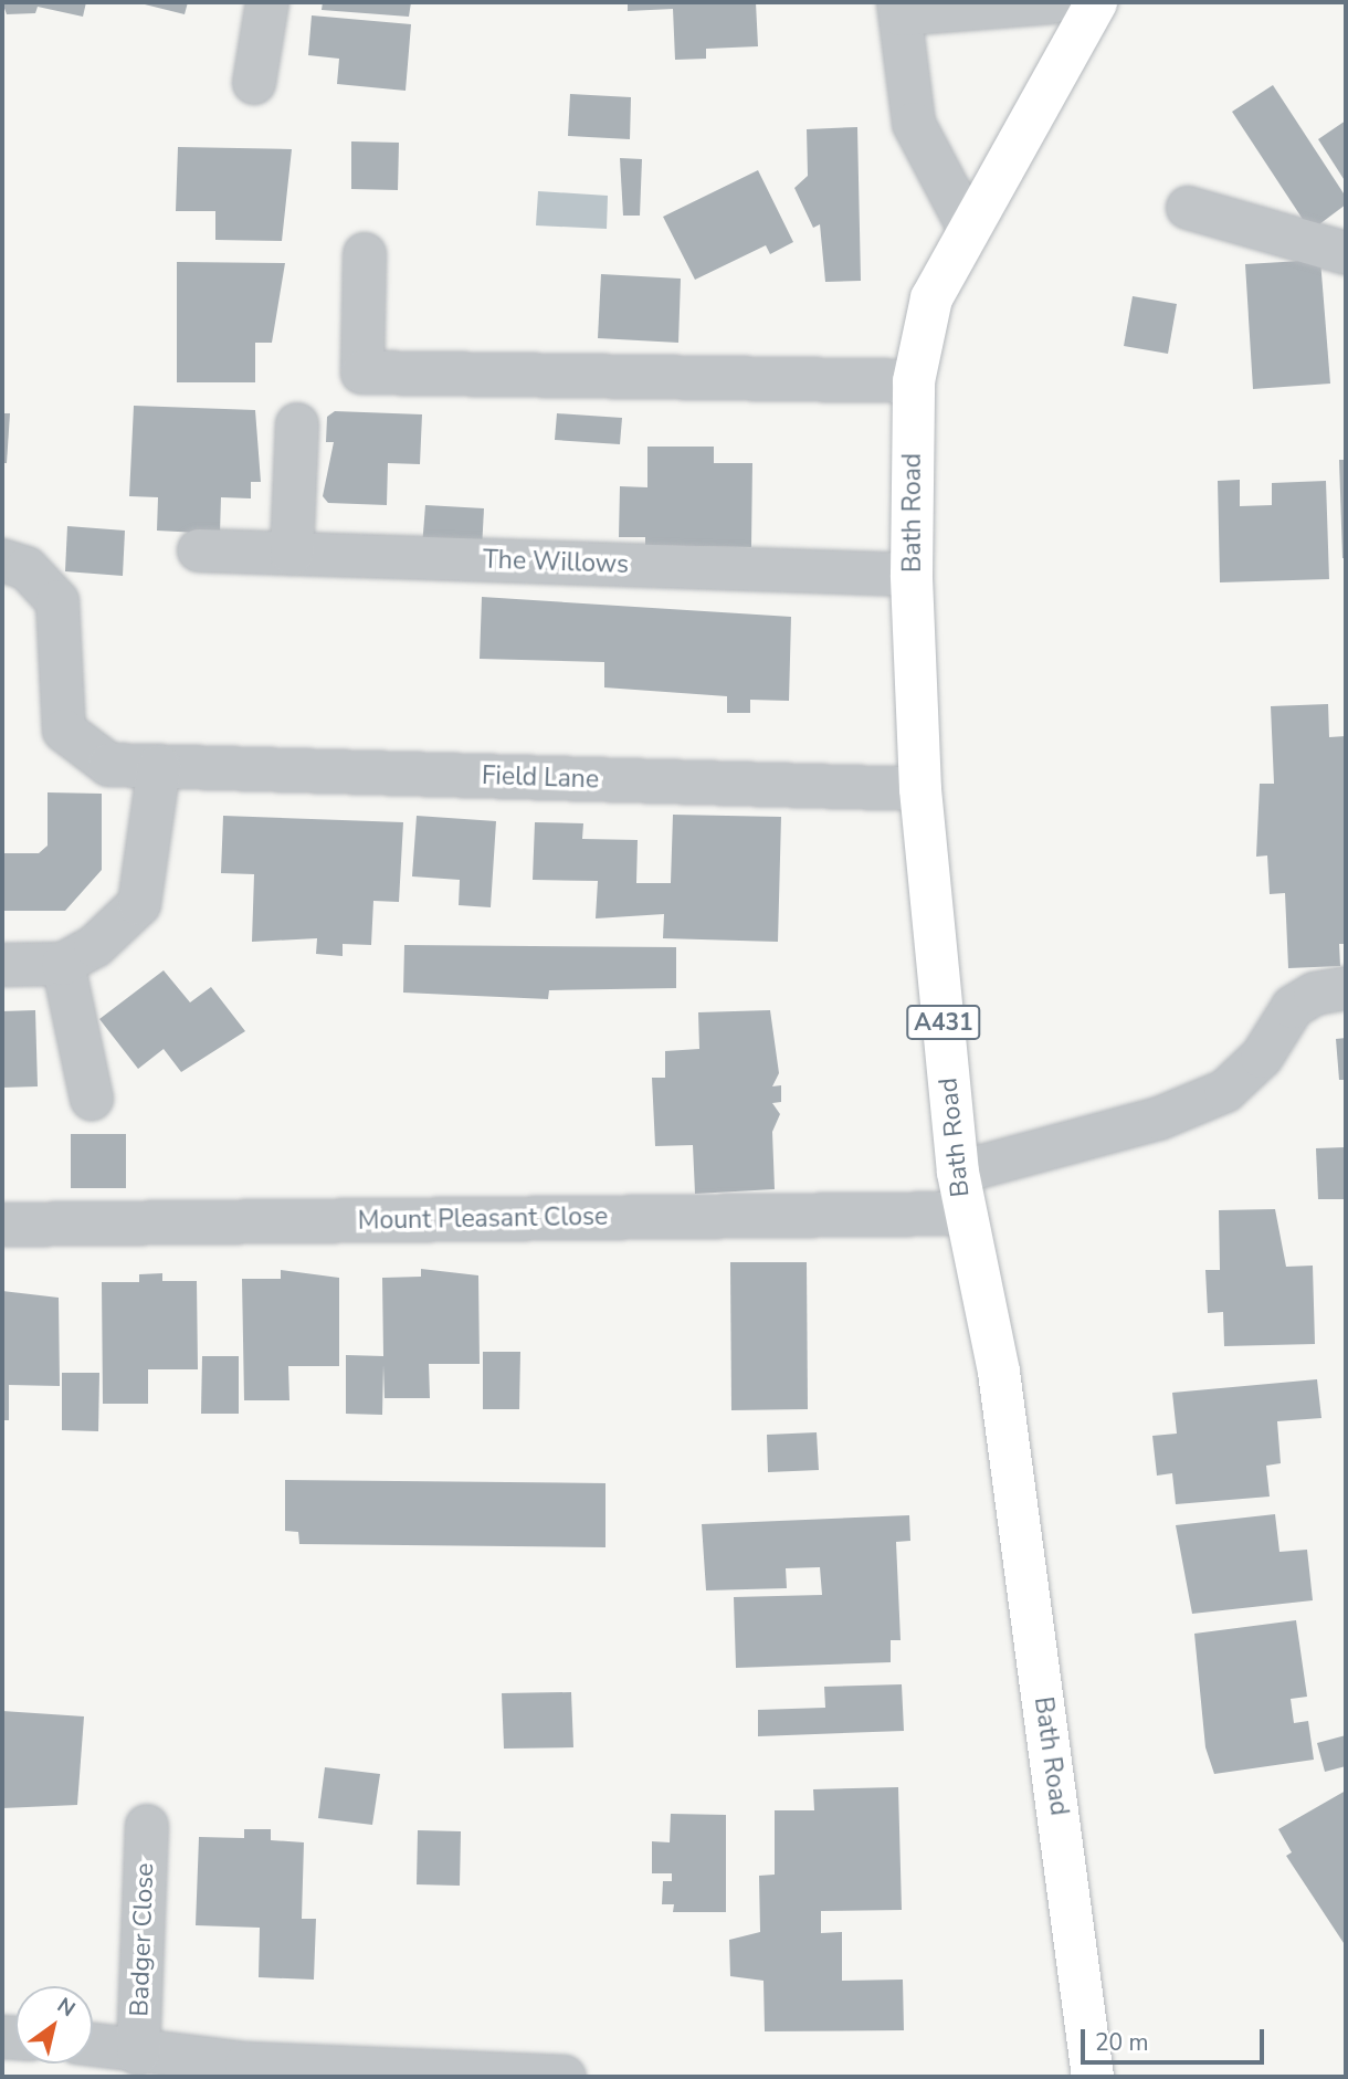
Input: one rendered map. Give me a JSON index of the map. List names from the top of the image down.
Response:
{
  "streets": {
    "main road": ["Bath Road", "A431"],
    "street": [
      "The Willows",
      "Field Lane",
      "Mount Pleasant Close",
      "Badger Close"
    ]
  },
  "crossings": [
    ["Bath Road", "The Willows"],
    ["Bath Road", "Field Lane"],
    ["Bath Road", "Mount Pleasant Close"]
  ],
  "scale_bar": "20 m",
  "north": "top right"
}
